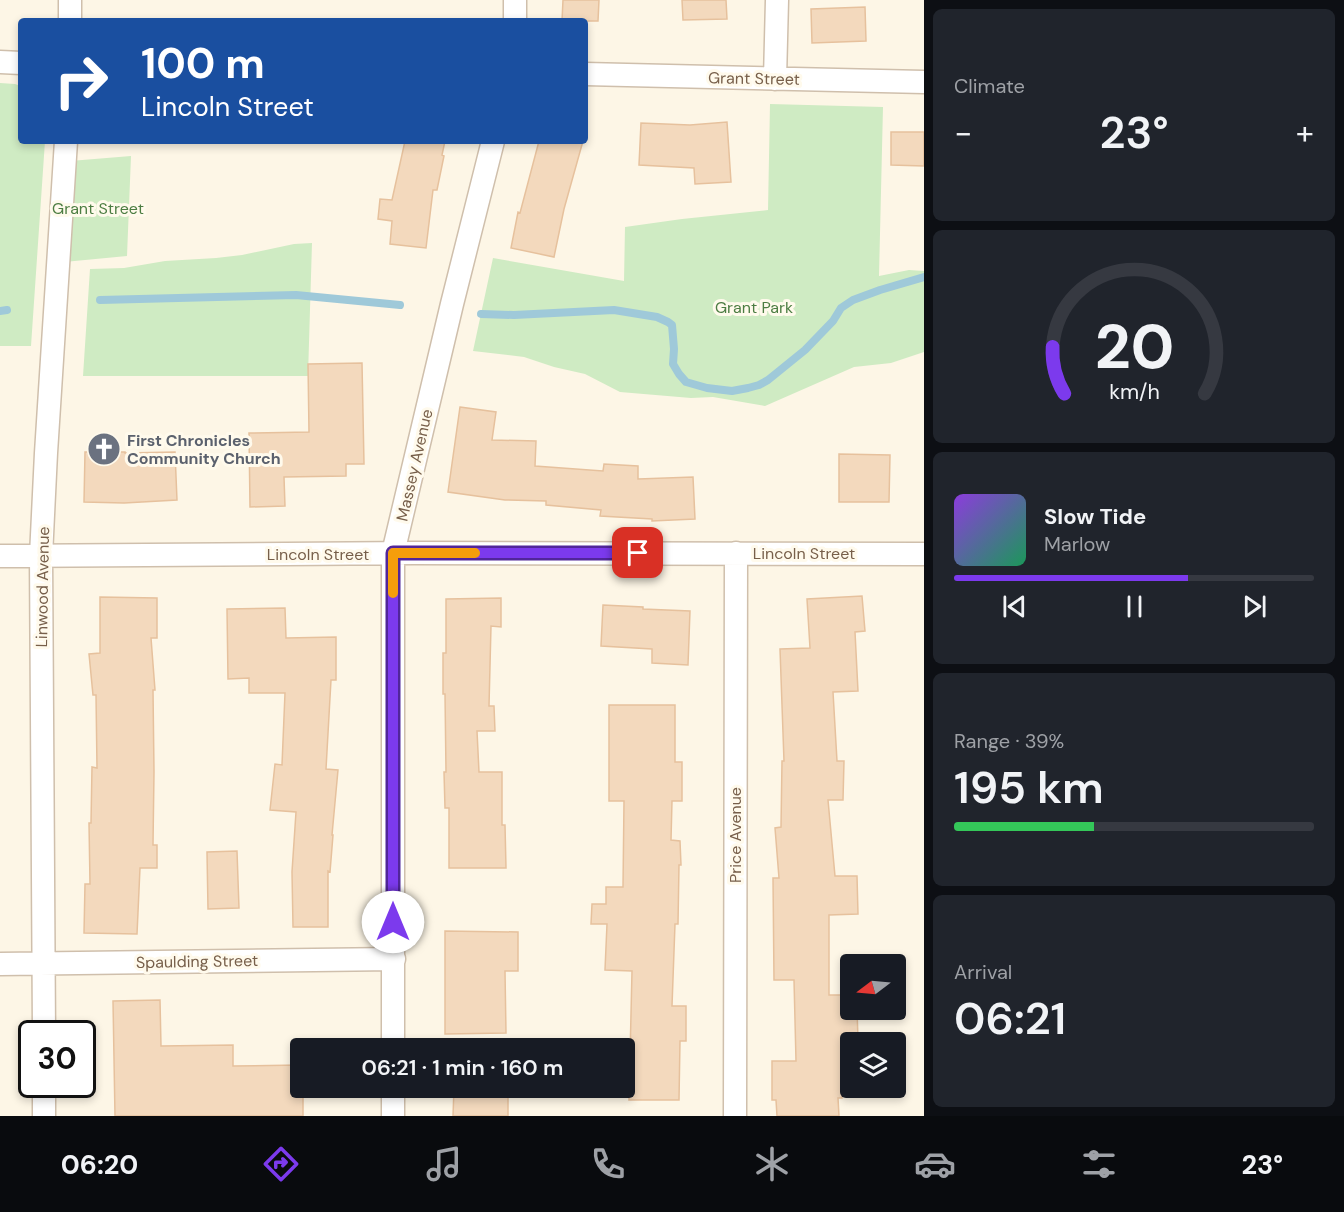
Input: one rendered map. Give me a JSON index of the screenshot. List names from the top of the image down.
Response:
{
  "streets": {
    "street": [
      "Grant Street",
      "Massey Avenue",
      "Lincoln Street",
      "Linwood Avenue",
      "Price Avenue",
      "Spaulding Street"
    ]
  },
  "crossings": [
    ["Massey Avenue", "Lincoln Street"],
    ["Massey Avenue", "Spaulding Street"],
    ["Lincoln Street", "Linwood Avenue"],
    ["Lincoln Street", "Price Avenue"],
    ["Linwood Avenue", "Spaulding Street"]
  ],
  "parks": ["Grant Street", "Grant Park"],
  "places": {
    "church": ["First Chronicles Community Church"]
  },
  "north": "left",
  "page": {
    "tile": [
      "Climate",
      ["Range · 39%", "195 km"],
      ["Arrival", "06:21"]
    ],
    "turn": ["100 m", "Lincoln Street"],
    "heat": ["−", "23°", "+"],
    "song": ["Slow Tide", "Marlow"],
    "limit": "30",
    "trip": "06:21 · 1 min · 160 m",
    "tabs": ["06:20", "23°"],
    "gauge": ["20", "km/h"]
  }
}
